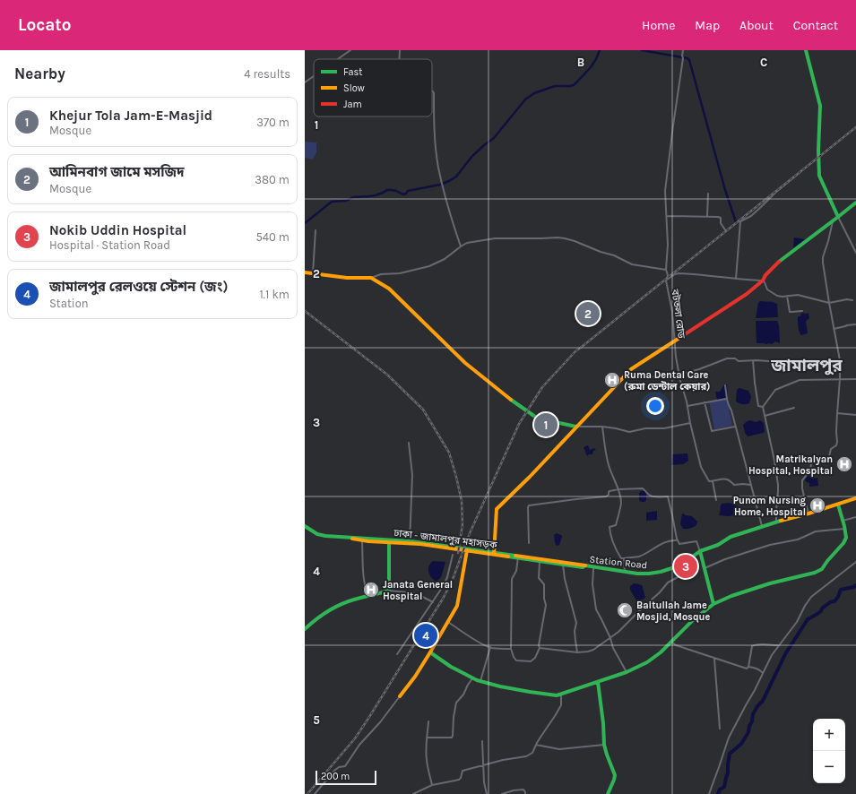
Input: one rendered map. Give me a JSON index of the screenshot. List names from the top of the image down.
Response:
{
  "streets": {
    "main road": ["ঢাকা - জামালপুর মহাসড়ক", "Station Road"],
    "street": ["বটতলা রোড"]
  },
  "crossings": [
    ["ঢাকা - জামালপুর মহাসড়ক", "Station Road"]
  ],
  "districts": ["জামালপুর"],
  "places": {
    "hospital": [
      "Ruma Dental Care (রুমা ডেন্টাল কেয়ার)",
      "Matrikalyan Hospital, Hospital",
      "Punom Nursing Home, Hospital",
      "Janata General Hospital"
    ],
    "mosque": ["Baitullah Jame Mosjid, Mosque"]
  },
  "legend": ["Fast", "Slow", "Jam"],
  "scale_bar": "200 m",
  "page": {
    "header": "Locato",
    "nav": [
      "Home",
      "Map",
      "About",
      "Contact"
    ],
    "heading": ["Nearby", "4 results"],
    "list": [
      {
        "mark": "1",
        "name": "Khejur Tola Jam-E-Masjid",
        "note": "Mosque",
        "value": "370 m"
      },
      {
        "mark": "2",
        "name": "আমিনবাগ জামে মসজিদ",
        "note": "Mosque",
        "value": "380 m"
      },
      {
        "mark": "3",
        "name": "Nokib Uddin Hospital",
        "note": "Hospital · Station Road",
        "value": "540 m"
      },
      {
        "mark": "4",
        "name": "জামালপুর রেলওয়ে স্টেশন (জং)",
        "note": "Station",
        "value": "1.1 km"
      }
    ],
    "pins": [
      "2",
      "1",
      "3",
      "4"
    ],
    "map_buttons": ["+", "−"],
    "scale": "200 m"
  },
  "grid": {
    "columns": ["B", "C"],
    "rows": [
      "1",
      "2",
      "3",
      "4",
      "5"
    ]
  }
}
